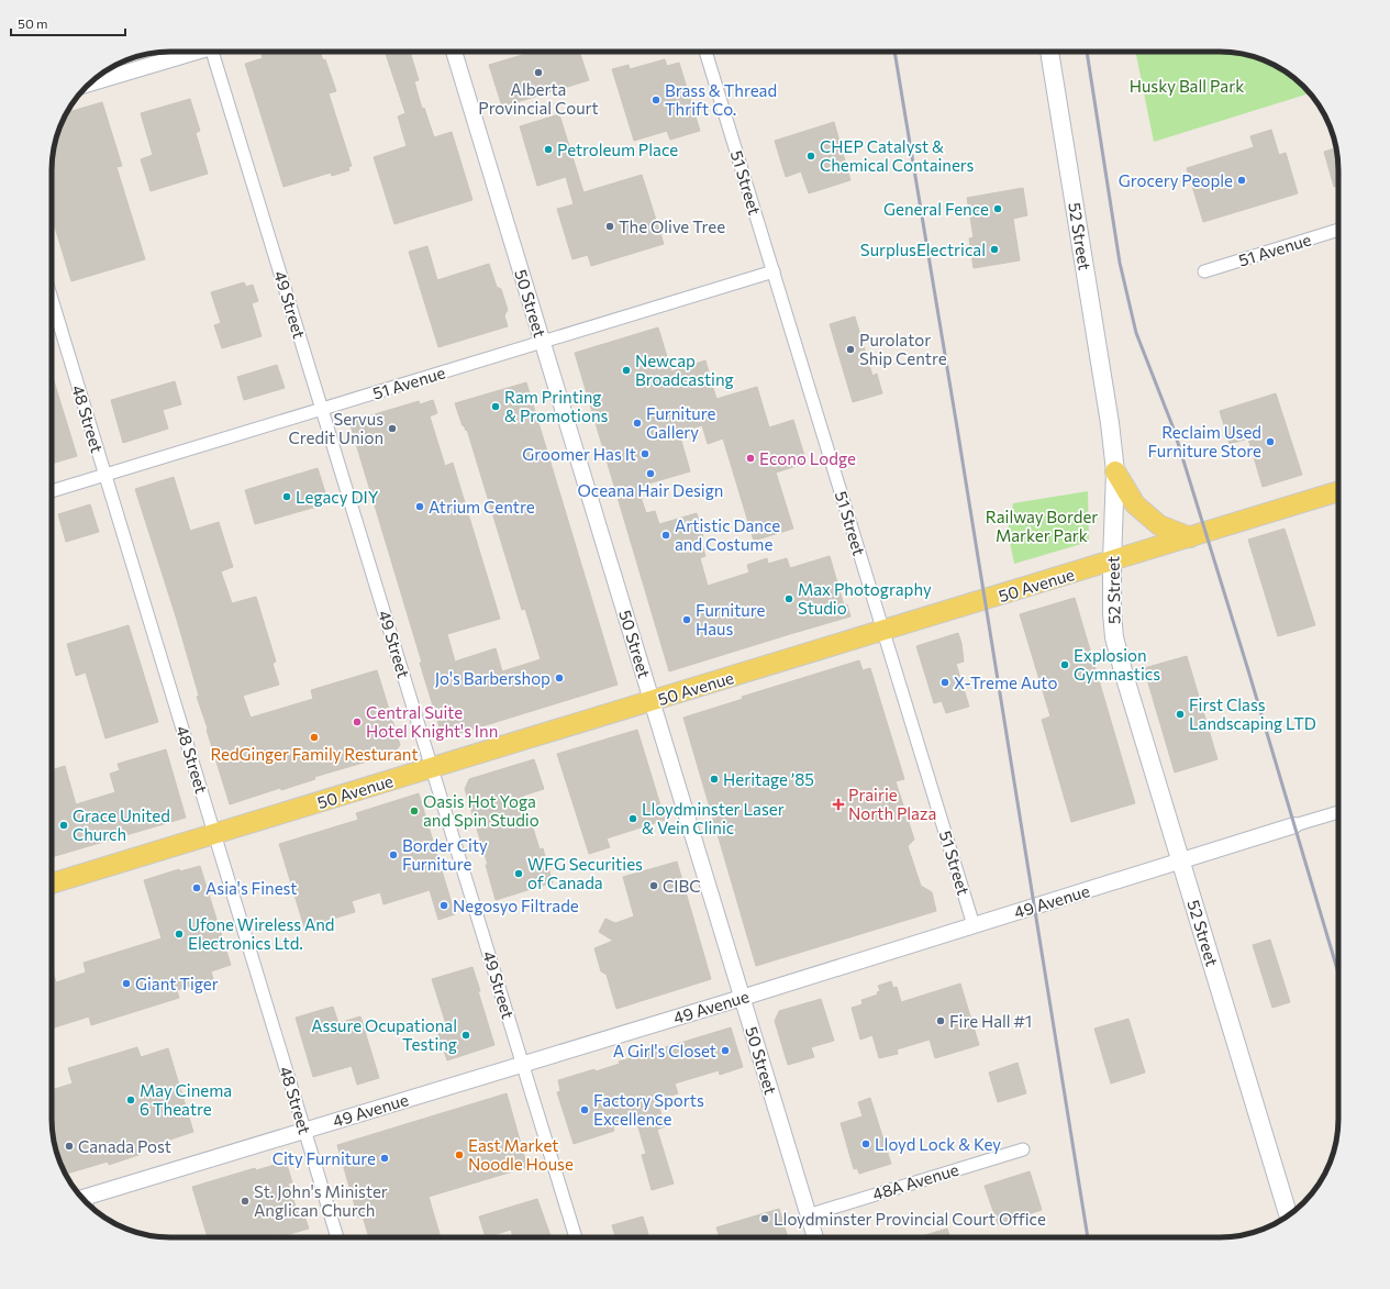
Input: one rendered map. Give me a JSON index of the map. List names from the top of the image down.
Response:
{
  "streets": {
    "main road": ["52 Street", "50 Avenue"],
    "street": [
      "51 Street",
      "51 Avenue",
      "50 Street",
      "49 Street",
      "48 Street",
      "49 Avenue",
      "48A Avenue"
    ]
  },
  "crossings": [
    ["51 Street", "51 Avenue"],
    ["51 Street", "50 Avenue"],
    ["51 Street", "49 Avenue"],
    ["52 Street", "50 Avenue"],
    ["52 Street", "49 Avenue"],
    ["51 Avenue", "50 Street"],
    ["51 Avenue", "49 Street"],
    ["51 Avenue", "48 Street"],
    ["50 Street", "50 Avenue"],
    ["50 Street", "49 Avenue"],
    ["50 Street", "48A Avenue"],
    ["49 Street", "50 Avenue"],
    ["49 Street", "49 Avenue"],
    ["48 Street", "50 Avenue"],
    ["48 Street", "49 Avenue"]
  ],
  "parks": ["Husky Ball Park", "Railway Border Marker Park"],
  "places": {
    "other": [
      "Alberta Provincial Court",
      "Brass & Thread Thrift Co.",
      "Petroleum Place",
      "CHEP Catalyst & Chemical Containers",
      "Grocery People",
      "General Fence",
      "The Olive Tree",
      "SurplusElectrical",
      "Purolator Ship Centre",
      "Newcap Broadcasting",
      "Ram Printing & Promotions",
      "Furniture Gallery",
      "Servus Credit Union",
      "Reclaim Used Furniture Store",
      "Groomer Has It",
      "Econo Lodge",
      "Oceana Hair Design",
      "Legacy DIY",
      "Atrium Centre",
      "Artistic Dance and Costume",
      "Max Photography Studio",
      "Furniture Haus",
      "Explosion Gymnastics",
      "Jo's Barbershop",
      "X-Treme Auto",
      "First Class Landscaping LTD",
      "Central Suite Hotel Knight's Inn",
      "RedGinger Family Resturant",
      "Heritage ’85",
      "Oasis Hot Yoga and Spin Studio",
      "Lloydminster Laser & Vein Clinic",
      "Grace United Church",
      "Border City Furniture",
      "WFG Securities of Canada",
      "CIBC",
      "Asia's Finest",
      "Negosyo Filtrade",
      "Ufone Wireless And Electronics Ltd.",
      "Giant Tiger",
      "Fire Hall #1",
      "Assure Ocupational Testing",
      "A Girl's Closet",
      "May Cinema 6 Theatre",
      "Factory Sports Excellence",
      "Lloyd Lock & Key",
      "Canada Post",
      "East Market Noodle House",
      "City Furniture",
      "St. John's Minister Anglican Church",
      "Lloydminster Provincial Court Office"
    ],
    "health": ["Prairie North Plaza"]
  },
  "scale_bar": "50 m"
}
